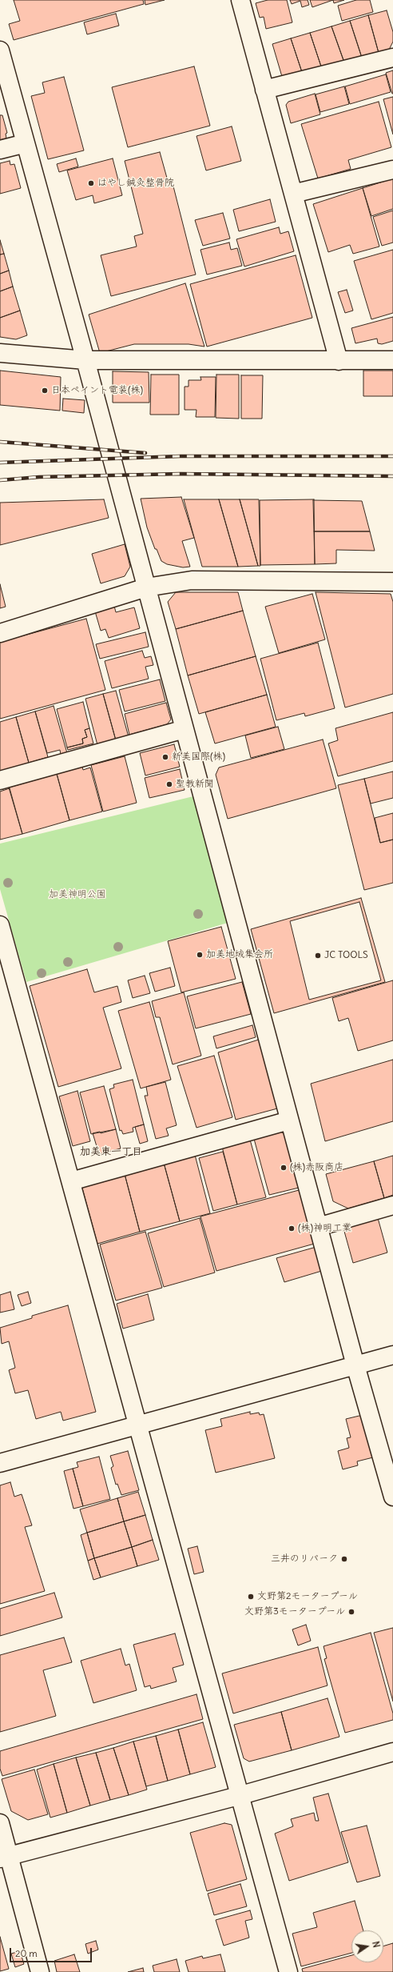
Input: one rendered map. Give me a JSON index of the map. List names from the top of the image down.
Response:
{
  "districts": ["加美東一丁目"],
  "parks": ["加美神明公園"],
  "places": [
    "はやし鍼灸整骨院",
    "日本ペイント電装(株)",
    "新美国際(株)",
    "聖教新聞",
    "加美地域集会所",
    "JC TOOLS",
    "(株)赤阪商店",
    "(株)神明工業",
    "三井のリパーク",
    "文野第2モータープール",
    "文野第3モータープール"
  ],
  "scale_bar": "20 m",
  "north": "right"
}
